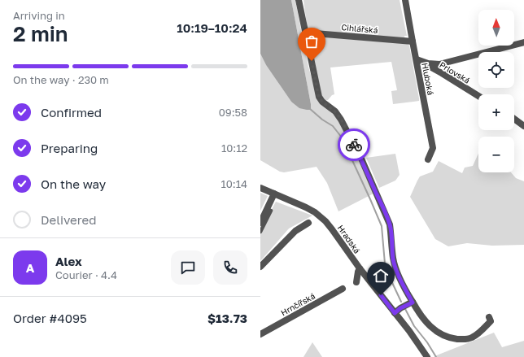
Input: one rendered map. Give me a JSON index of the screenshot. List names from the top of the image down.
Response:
{
  "streets": {
    "street": [
      "Cihlářská",
      "Prlovská",
      "Hluboká",
      "Hradská",
      "Hrnčířská"
    ]
  },
  "crossings": [
    ["Cihlářská", "Hluboká"],
    ["Prlovská", "Hluboká"]
  ],
  "north": "top",
  "page": {
    "heading": ["2 min", "Arriving in", "10:19–10:24"],
    "panel": [
      "Alex",
      "Courier · 4.4",
      "Order #4095",
      "$13.73"
    ],
    "map_buttons": ["+", "−"],
    "bar": "On the way · 230 m",
    "list": [
      ["Confirmed", "09:58"],
      ["Preparing", "10:12"],
      ["On the way", "10:14"],
      "Delivered"
    ],
    "round": "A"
  }
}
